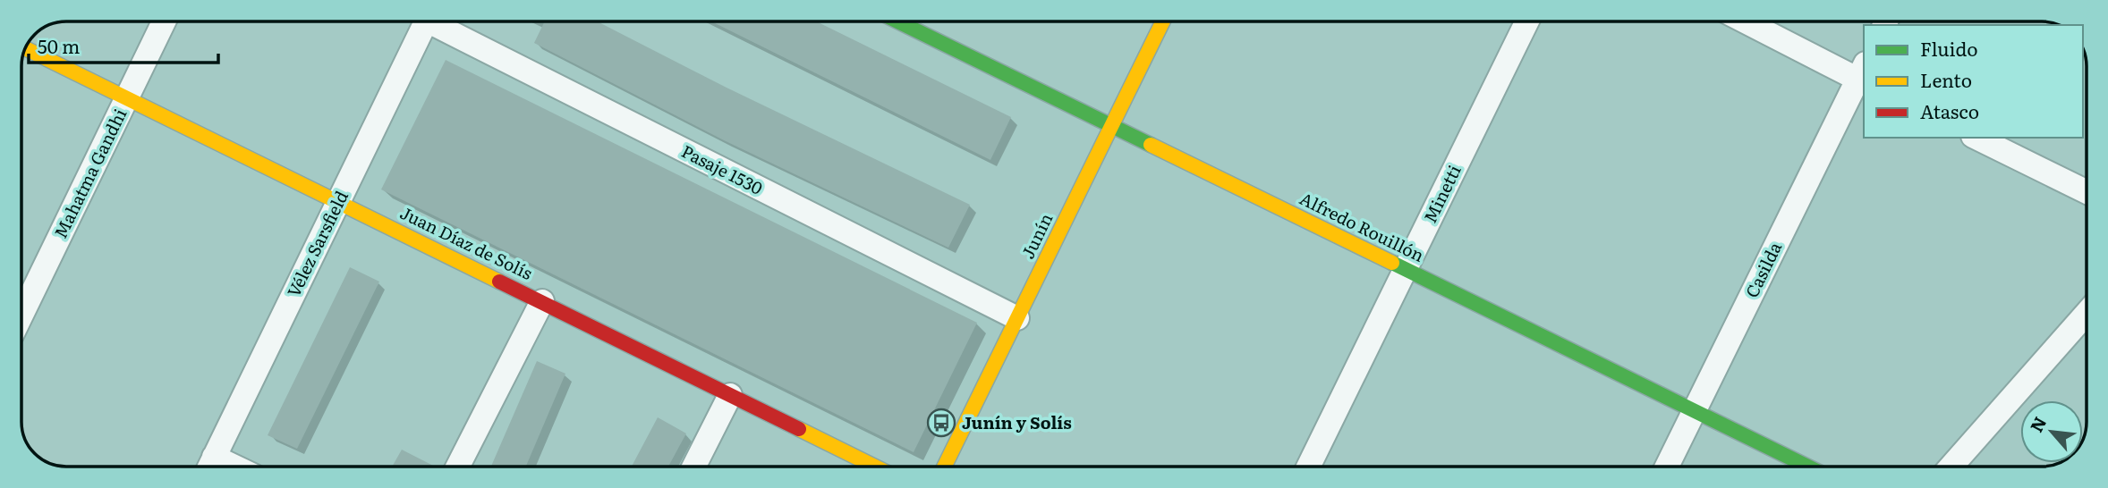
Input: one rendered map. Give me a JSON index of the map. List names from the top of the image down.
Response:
{
  "streets": {
    "main road": ["Alfredo Rouillón", "Junín", "Juan Díaz de Solís"],
    "street": [
      "Pasaje 1530",
      "Mahatma Gandhi",
      "Minetti",
      "Vélez Sarsfield",
      "Casilda"
    ]
  },
  "crossings": [
    ["Pasaje 1530", "Junín"],
    ["Mahatma Gandhi", "Juan Díaz de Solís"],
    ["Minetti", "Alfredo Rouillón"],
    ["Alfredo Rouillón", "Junín"],
    ["Alfredo Rouillón", "Casilda"],
    ["Juan Díaz de Solís", "Vélez Sarsfield"]
  ],
  "places": {
    "bus stop": ["Junín y Solís"]
  },
  "legend": ["Fluido", "Lento", "Atasco"],
  "scale_bar": "50 m",
  "north": "top left"
}
